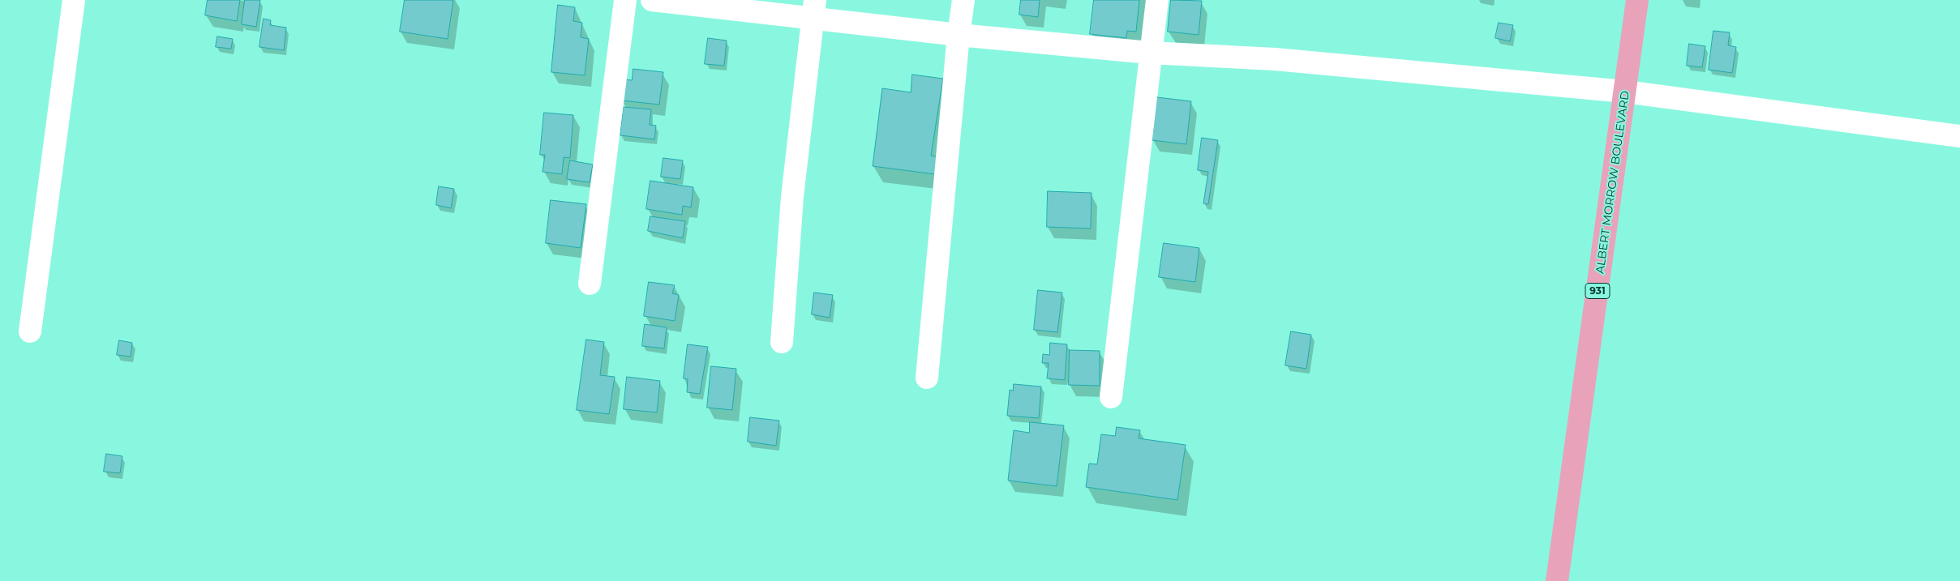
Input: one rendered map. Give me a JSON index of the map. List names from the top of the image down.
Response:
{
  "streets": {
    "highway": ["ALBERT MORROW BOULEVARD", "931"]
  }
}
